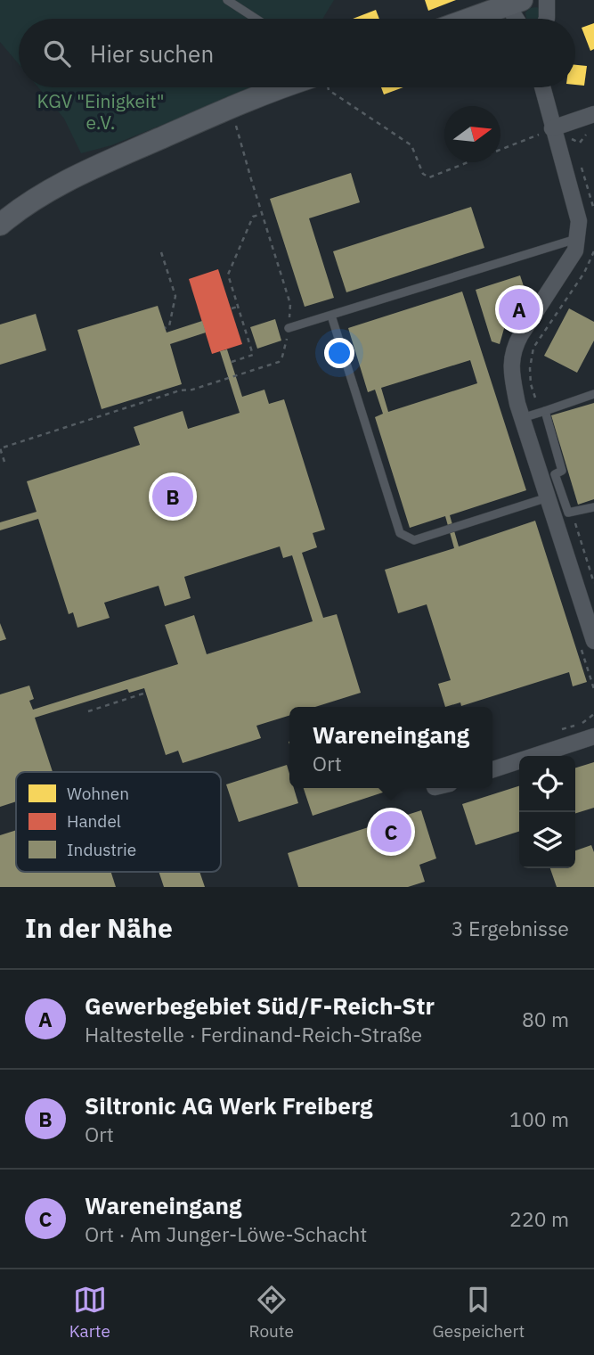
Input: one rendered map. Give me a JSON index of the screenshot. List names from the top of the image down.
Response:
{
  "parks": ["KGV \"Einigkeit\" e.V."],
  "legend": ["Wohnen", "Handel", "Industrie"],
  "north": "right",
  "page": {
    "search": "Hier suchen",
    "pins": ["A", "B", "C"],
    "popup": ["Wareneingang", "Ort"],
    "heading": ["In der Nähe", "3 Ergebnisse"],
    "list": [
      {
        "mark": "A",
        "name": "Gewerbegebiet Süd/F-Reich-Str",
        "note": "Haltestelle · Ferdinand-Reich-Straße",
        "value": "80 m"
      },
      {
        "mark": "B",
        "name": "Siltronic AG Werk Freiberg",
        "note": "Ort",
        "value": "100 m"
      },
      {
        "mark": "C",
        "name": "Wareneingang",
        "note": "Ort · Am Junger-Löwe-Schacht",
        "value": "220 m"
      }
    ],
    "nav": ["Karte", "Route", "Gespeichert"]
  }
}
